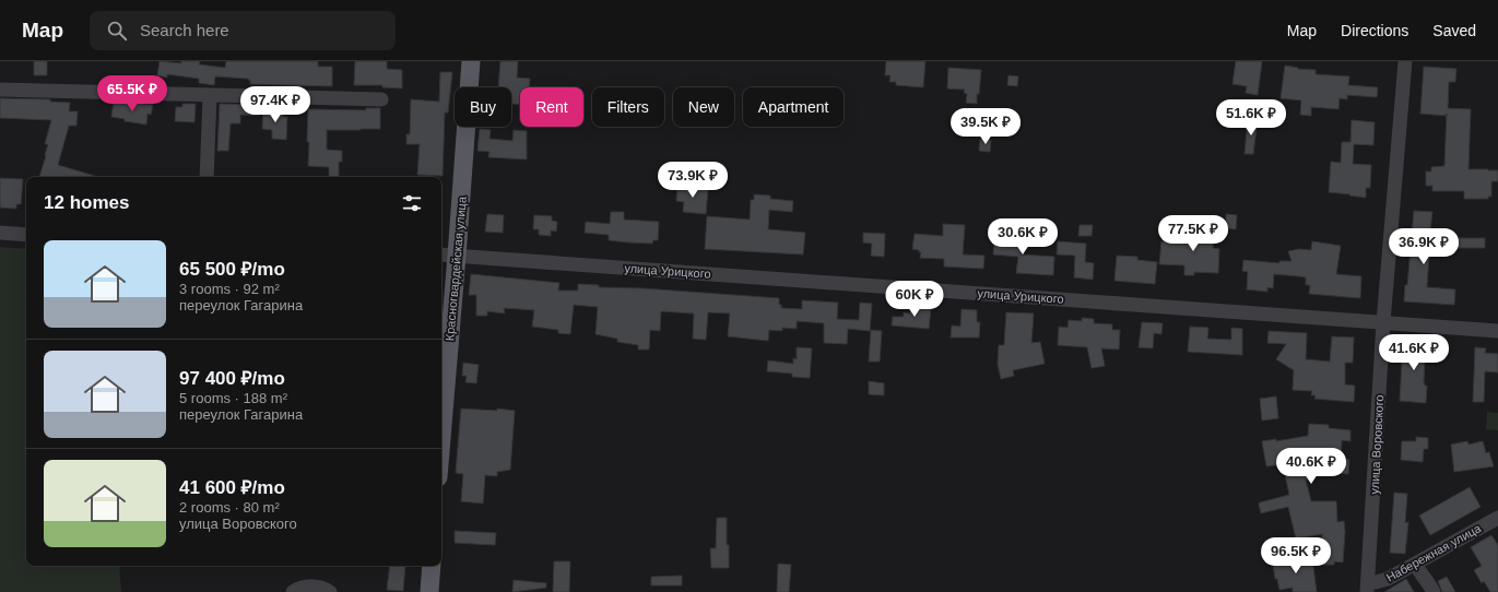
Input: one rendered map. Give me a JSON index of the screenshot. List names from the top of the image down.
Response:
{
  "streets": {
    "main road": ["Красногвардейская улица"],
    "street": ["улица Урицкого", "улица Воровского", "Набережная улица"]
  },
  "crossings": [
    ["Красногвардейская улица", "улица Урицкого"],
    ["улица Урицкого", "улица Воровского"],
    ["улица Воровского", "Набережная улица"]
  ],
  "page": {
    "header": "Map",
    "search": "Search here",
    "nav": ["Map", "Directions", "Saved"],
    "price": [
      "65.5K ₽",
      "97.4K ₽",
      "51.6K ₽",
      "39.5K ₽",
      "73.9K ₽",
      "77.5K ₽",
      "30.6K ₽",
      "36.9K ₽",
      "60K ₽",
      "41.6K ₽",
      "40.6K ₽",
      "96.5K ₽"
    ],
    "chip": [
      "Buy",
      "Rent",
      "Filters",
      "New",
      "Apartment"
    ],
    "heading": "12 homes",
    "list": [
      {
        "name": "65 500 ₽/mo",
        "note": "3 rooms · 92 m² · переулок Гагарина"
      },
      {
        "name": "97 400 ₽/mo",
        "note": "5 rooms · 188 m² · переулок Гагарина"
      },
      {
        "name": "41 600 ₽/mo",
        "note": "2 rooms · 80 m² · улица Воровского"
      }
    ]
  }
}
